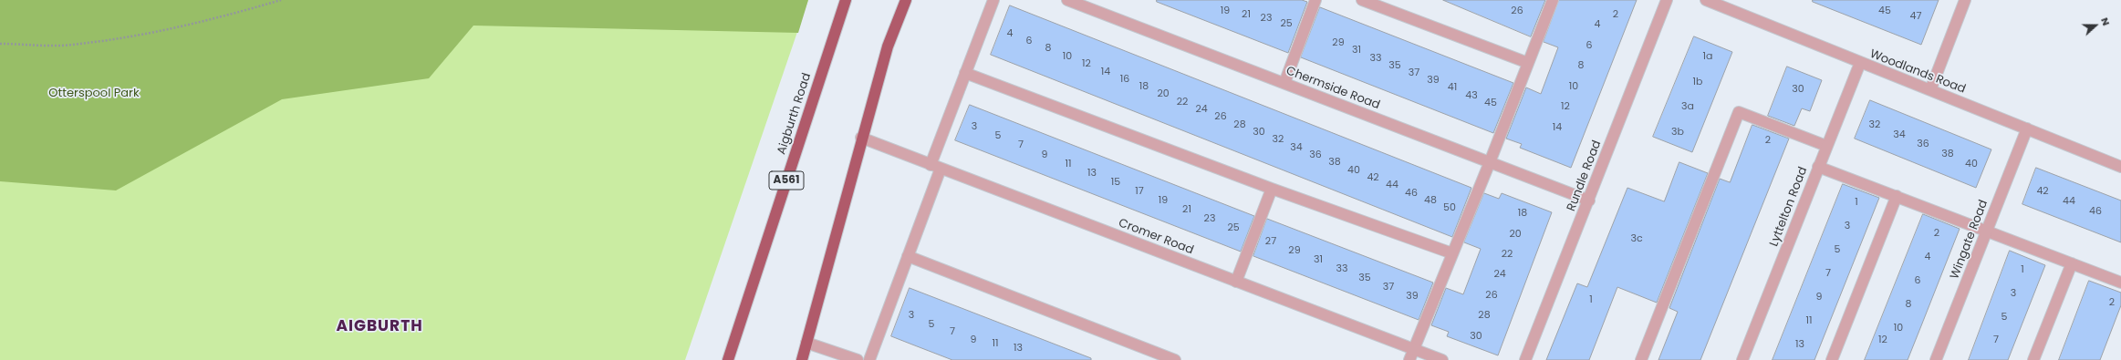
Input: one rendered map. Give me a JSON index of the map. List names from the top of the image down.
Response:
{
  "streets": {
    "highway": ["Aigburth Road", "A561"],
    "street": [
      "Woodlands Road",
      "Chermside Road",
      "Rundle Road",
      "Lyttelton Road",
      "Cromer Road",
      "Wingate Road"
    ]
  },
  "crossings": [
    ["Woodlands Road", "Lyttelton Road"],
    ["Woodlands Road", "Wingate Road"],
    ["Chermside Road", "Rundle Road"]
  ],
  "districts": ["AIGBURTH"],
  "parks": ["Otterspool Park"],
  "house_numbers": [
    "19",
    "26",
    "45",
    "21",
    "2",
    "47",
    "23",
    "25",
    "4",
    "4",
    "6",
    "29",
    "6",
    "8",
    "31",
    "10",
    "1a",
    "33",
    "12",
    "35",
    "8",
    "14",
    "37",
    "16",
    "39",
    "1b",
    "18",
    "10",
    "41",
    "30",
    "20",
    "43",
    "22",
    "45",
    "12",
    "3a",
    "24",
    "26",
    "28",
    "32",
    "3",
    "14",
    "30",
    "3b",
    "34",
    "5",
    "32",
    "2",
    "36",
    "7",
    "34",
    "38",
    "9",
    "36",
    "38",
    "11",
    "40",
    "40",
    "13",
    "42",
    "15",
    "44",
    "17",
    "42",
    "46",
    "19",
    "48",
    "44",
    "1",
    "50",
    "21",
    "46",
    "18",
    "23",
    "3",
    "25",
    "2",
    "20",
    "3c",
    "27",
    "5",
    "29",
    "22",
    "4",
    "31",
    "33",
    "1",
    "7",
    "24",
    "35",
    "6",
    "37",
    "3",
    "26",
    "39",
    "9",
    "1",
    "2",
    "8",
    "3",
    "28",
    "5",
    "11",
    "5",
    "10",
    "7",
    "30",
    "9",
    "12",
    "7",
    "11",
    "13",
    "13"
  ],
  "north": "right"
}
